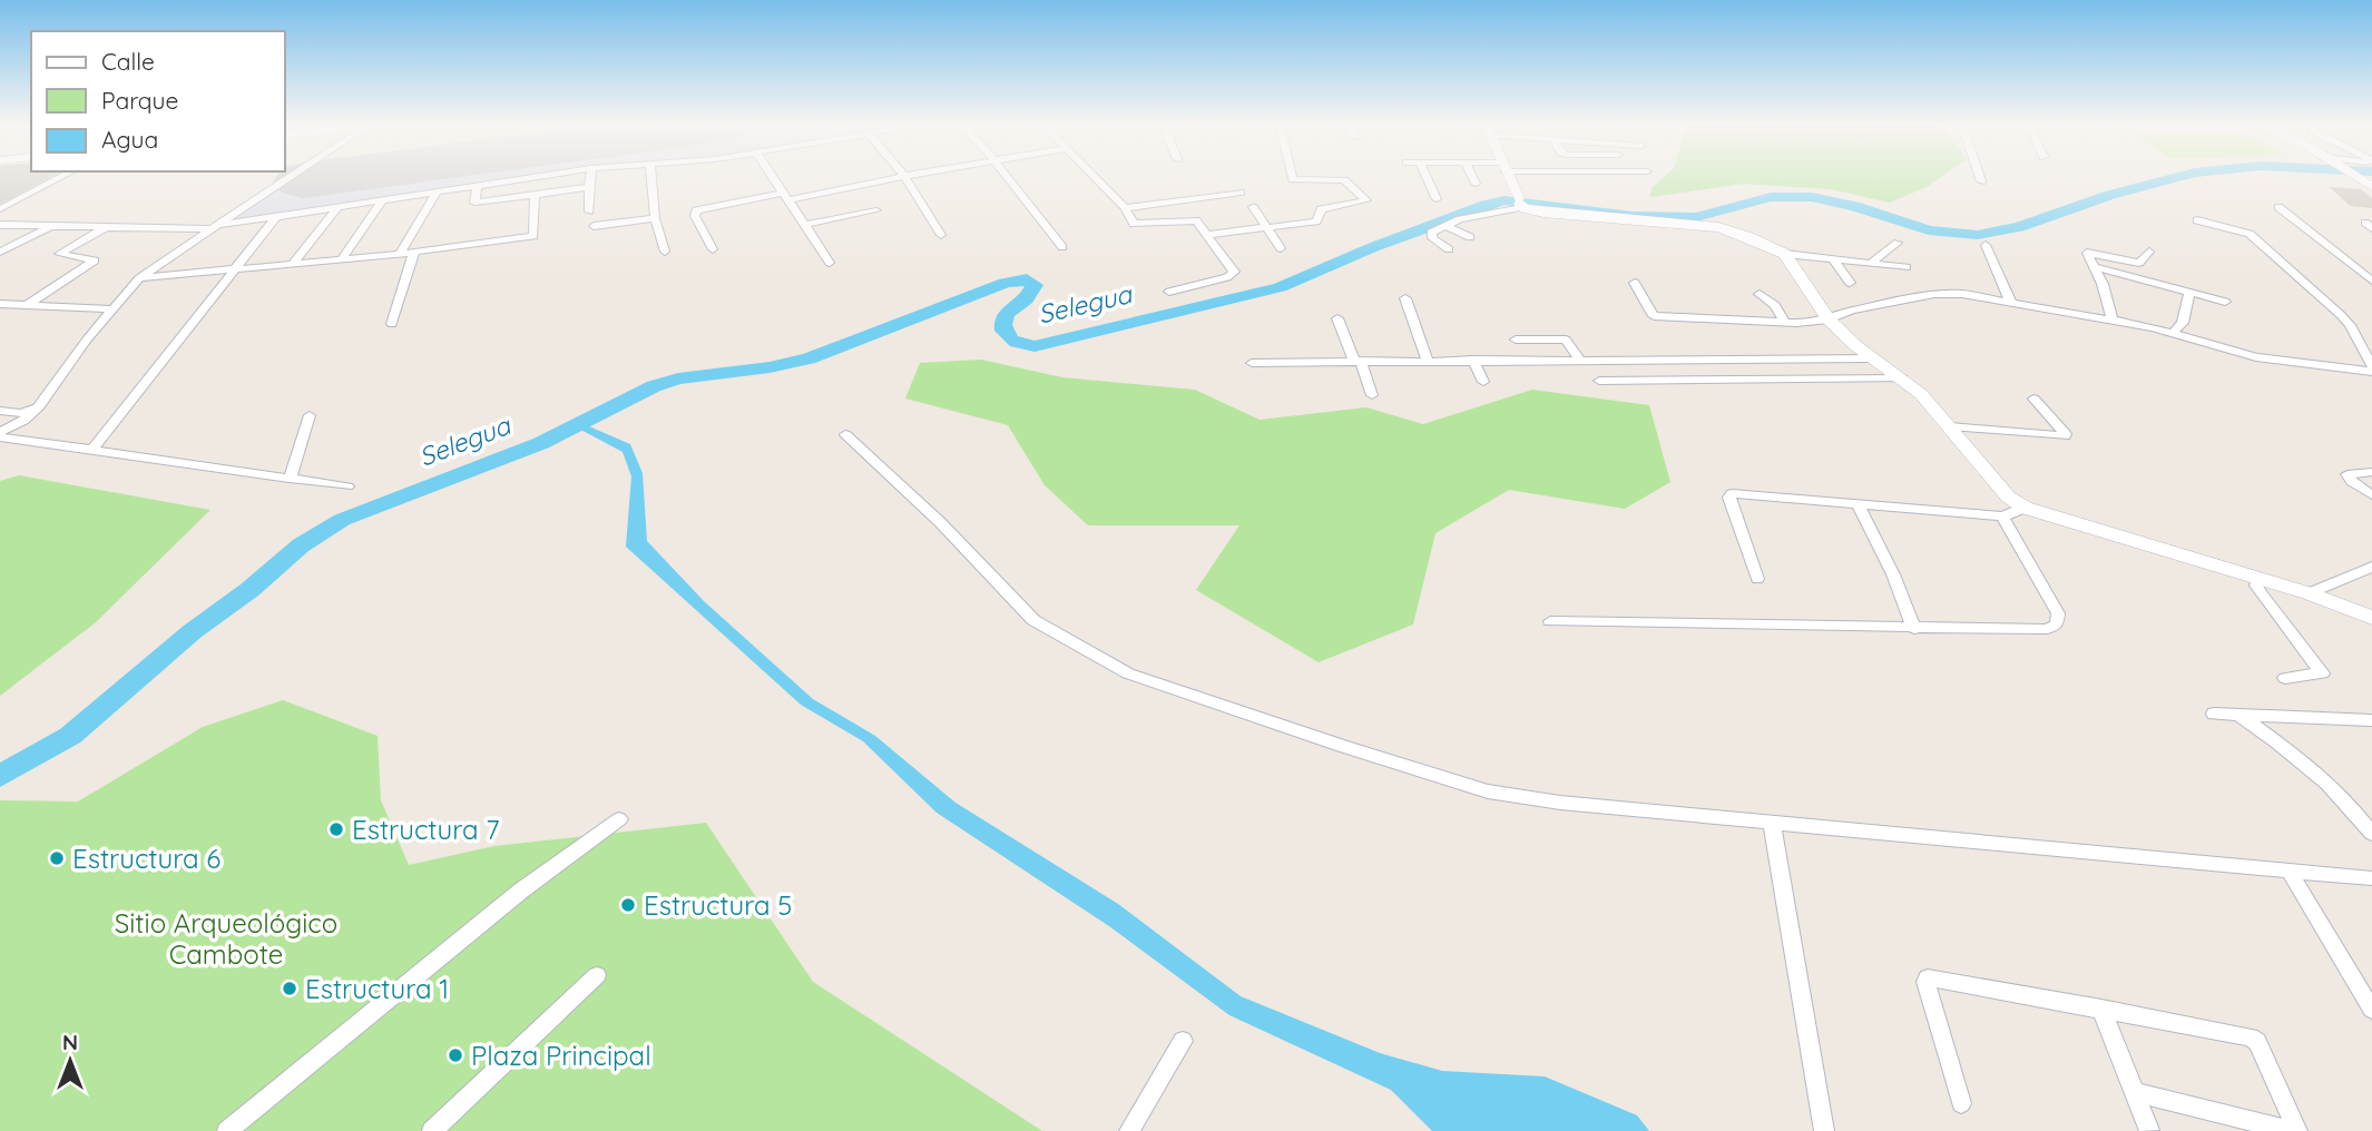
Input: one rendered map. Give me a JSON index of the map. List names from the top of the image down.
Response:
{
  "water": ["Selegua"],
  "parks": ["Sitio Arqueológico Cambote"],
  "places": [
    "Estructura 7",
    "Estructura 6",
    "Estructura 5",
    "Estructura 1",
    "Plaza Principal"
  ],
  "legend": ["Calle", "Parque", "Agua"],
  "north": "top"
}
